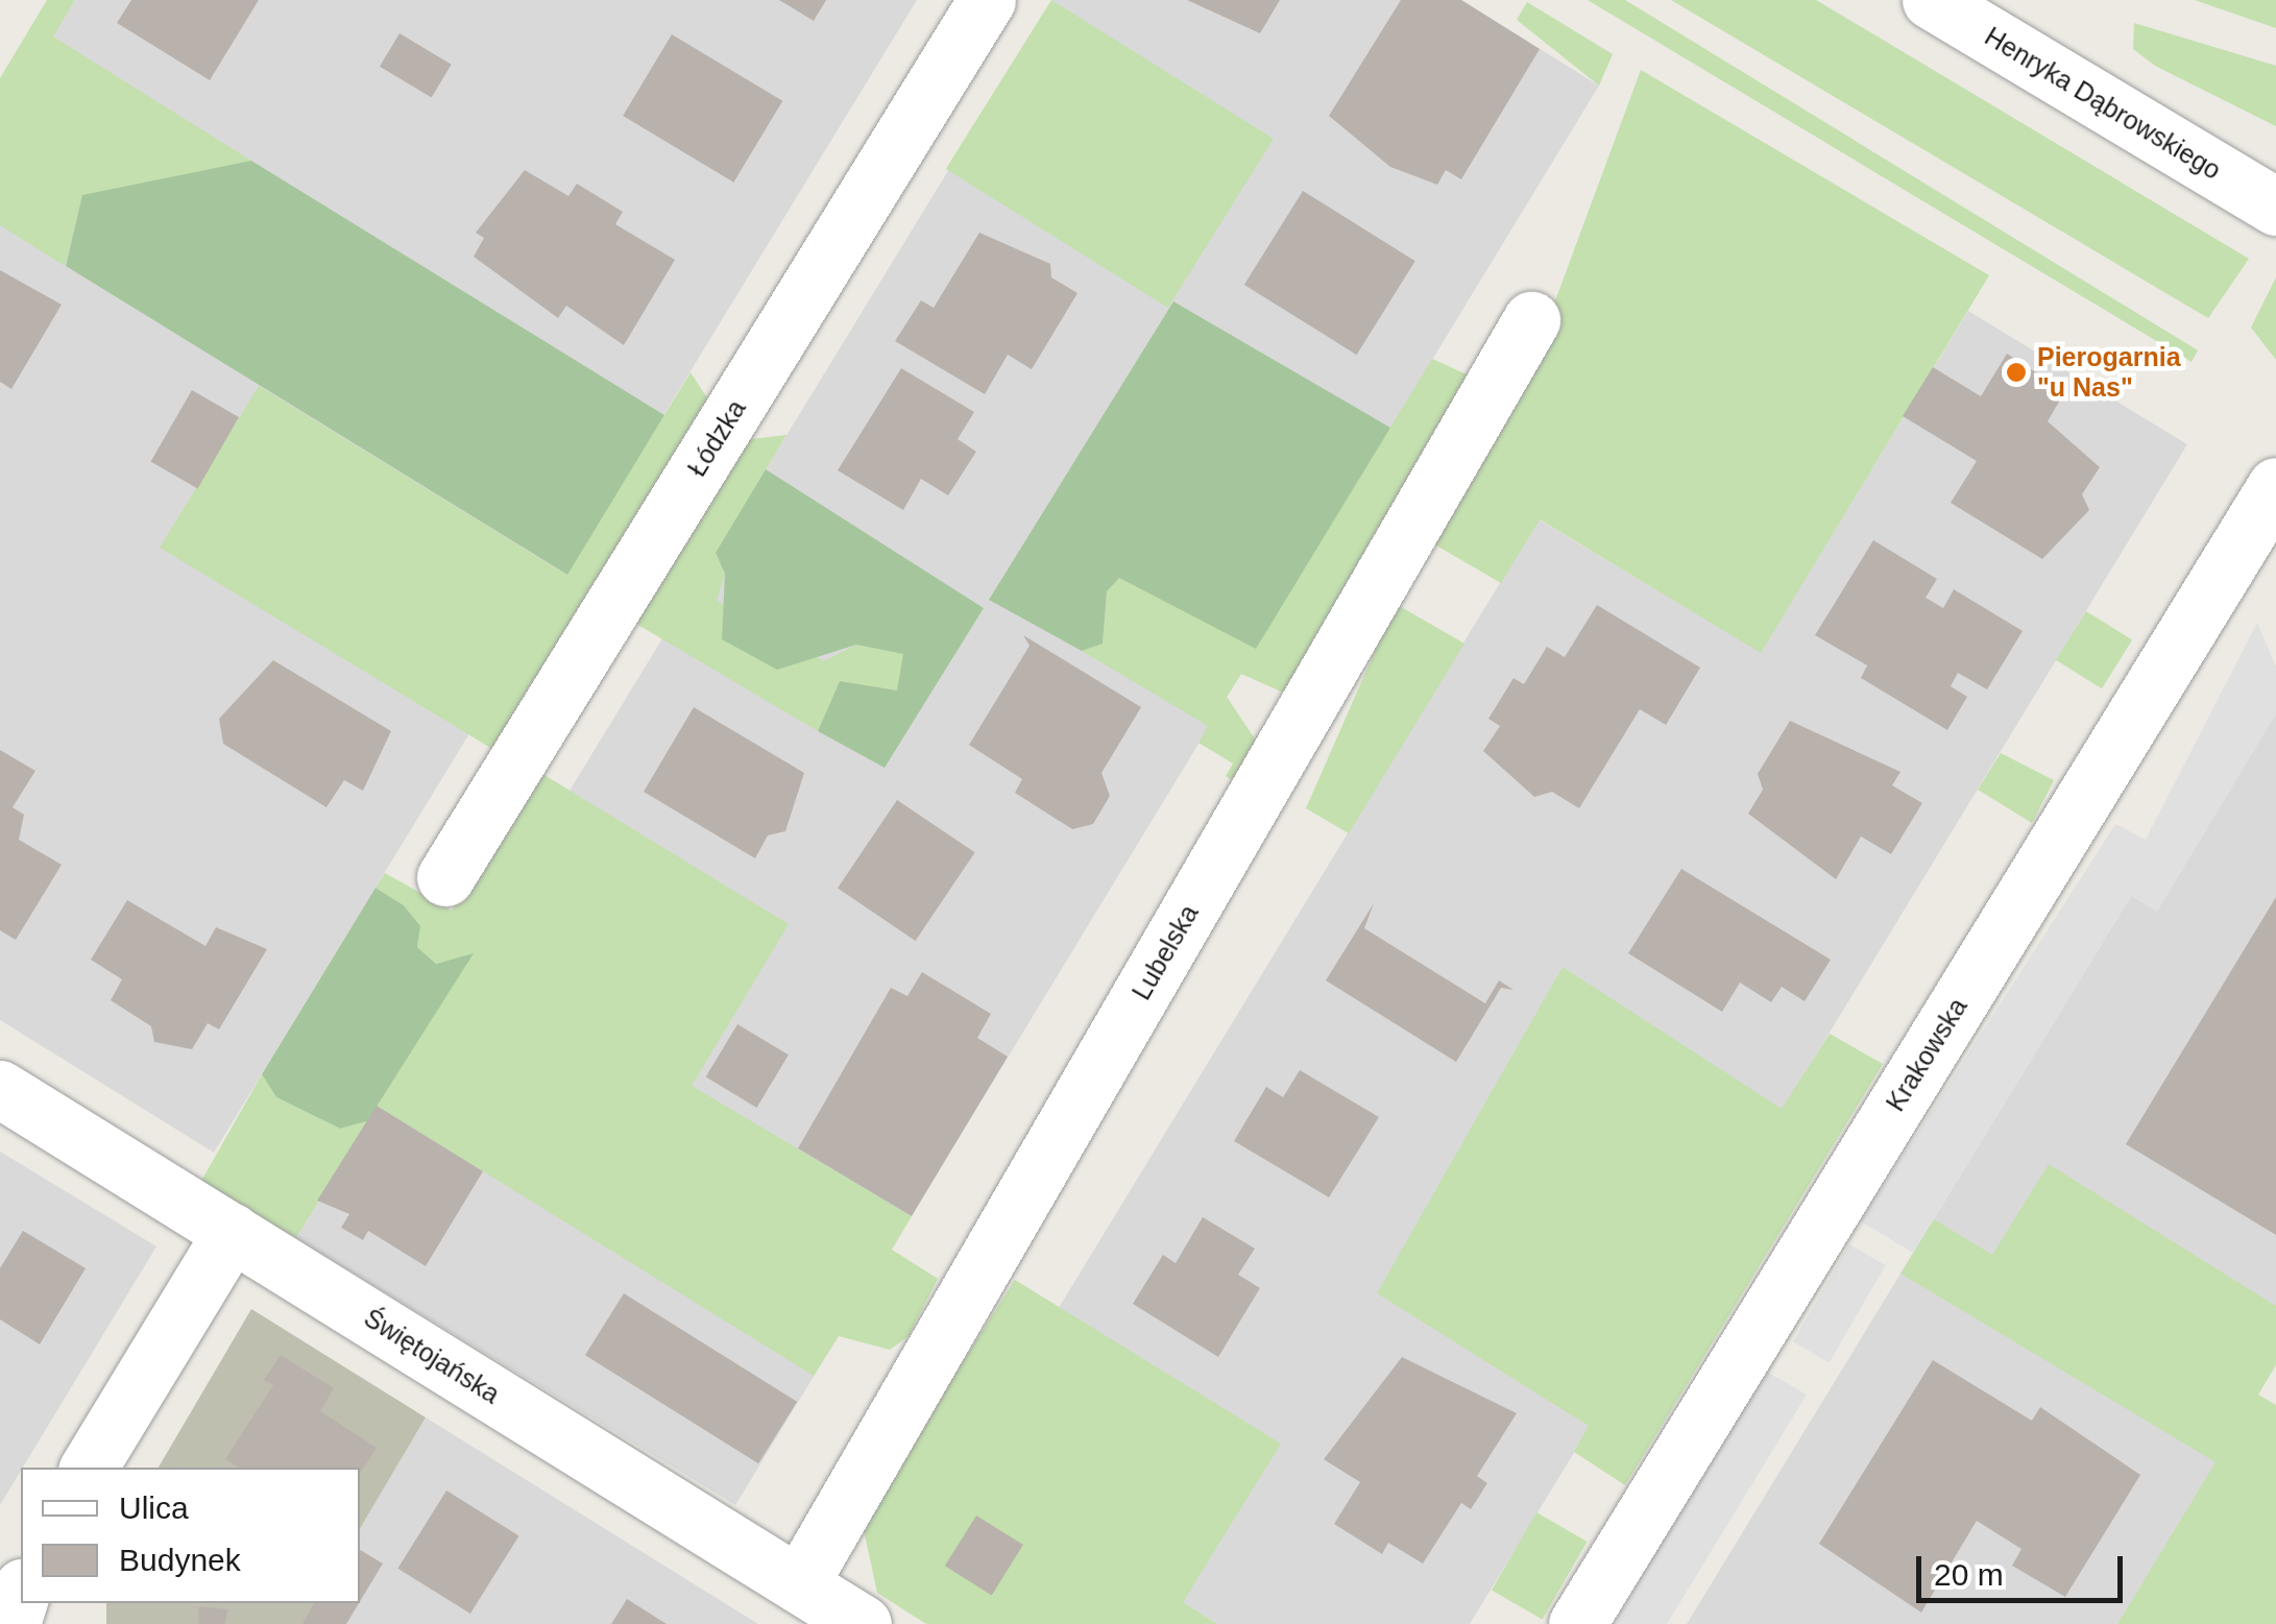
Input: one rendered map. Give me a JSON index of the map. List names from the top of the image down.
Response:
{
  "streets": {
    "street": [
      "Henryka Dąbrowskiego",
      "Łódzka",
      "Lubelska",
      "Krakowska",
      "Świętojańska"
    ]
  },
  "crossings": [
    ["Lubelska", "Świętojańska"]
  ],
  "places": ["Pierogarnia \"u Nas\""],
  "legend": ["Ulica", "Budynek"],
  "scale_bar": "20 m"
}
